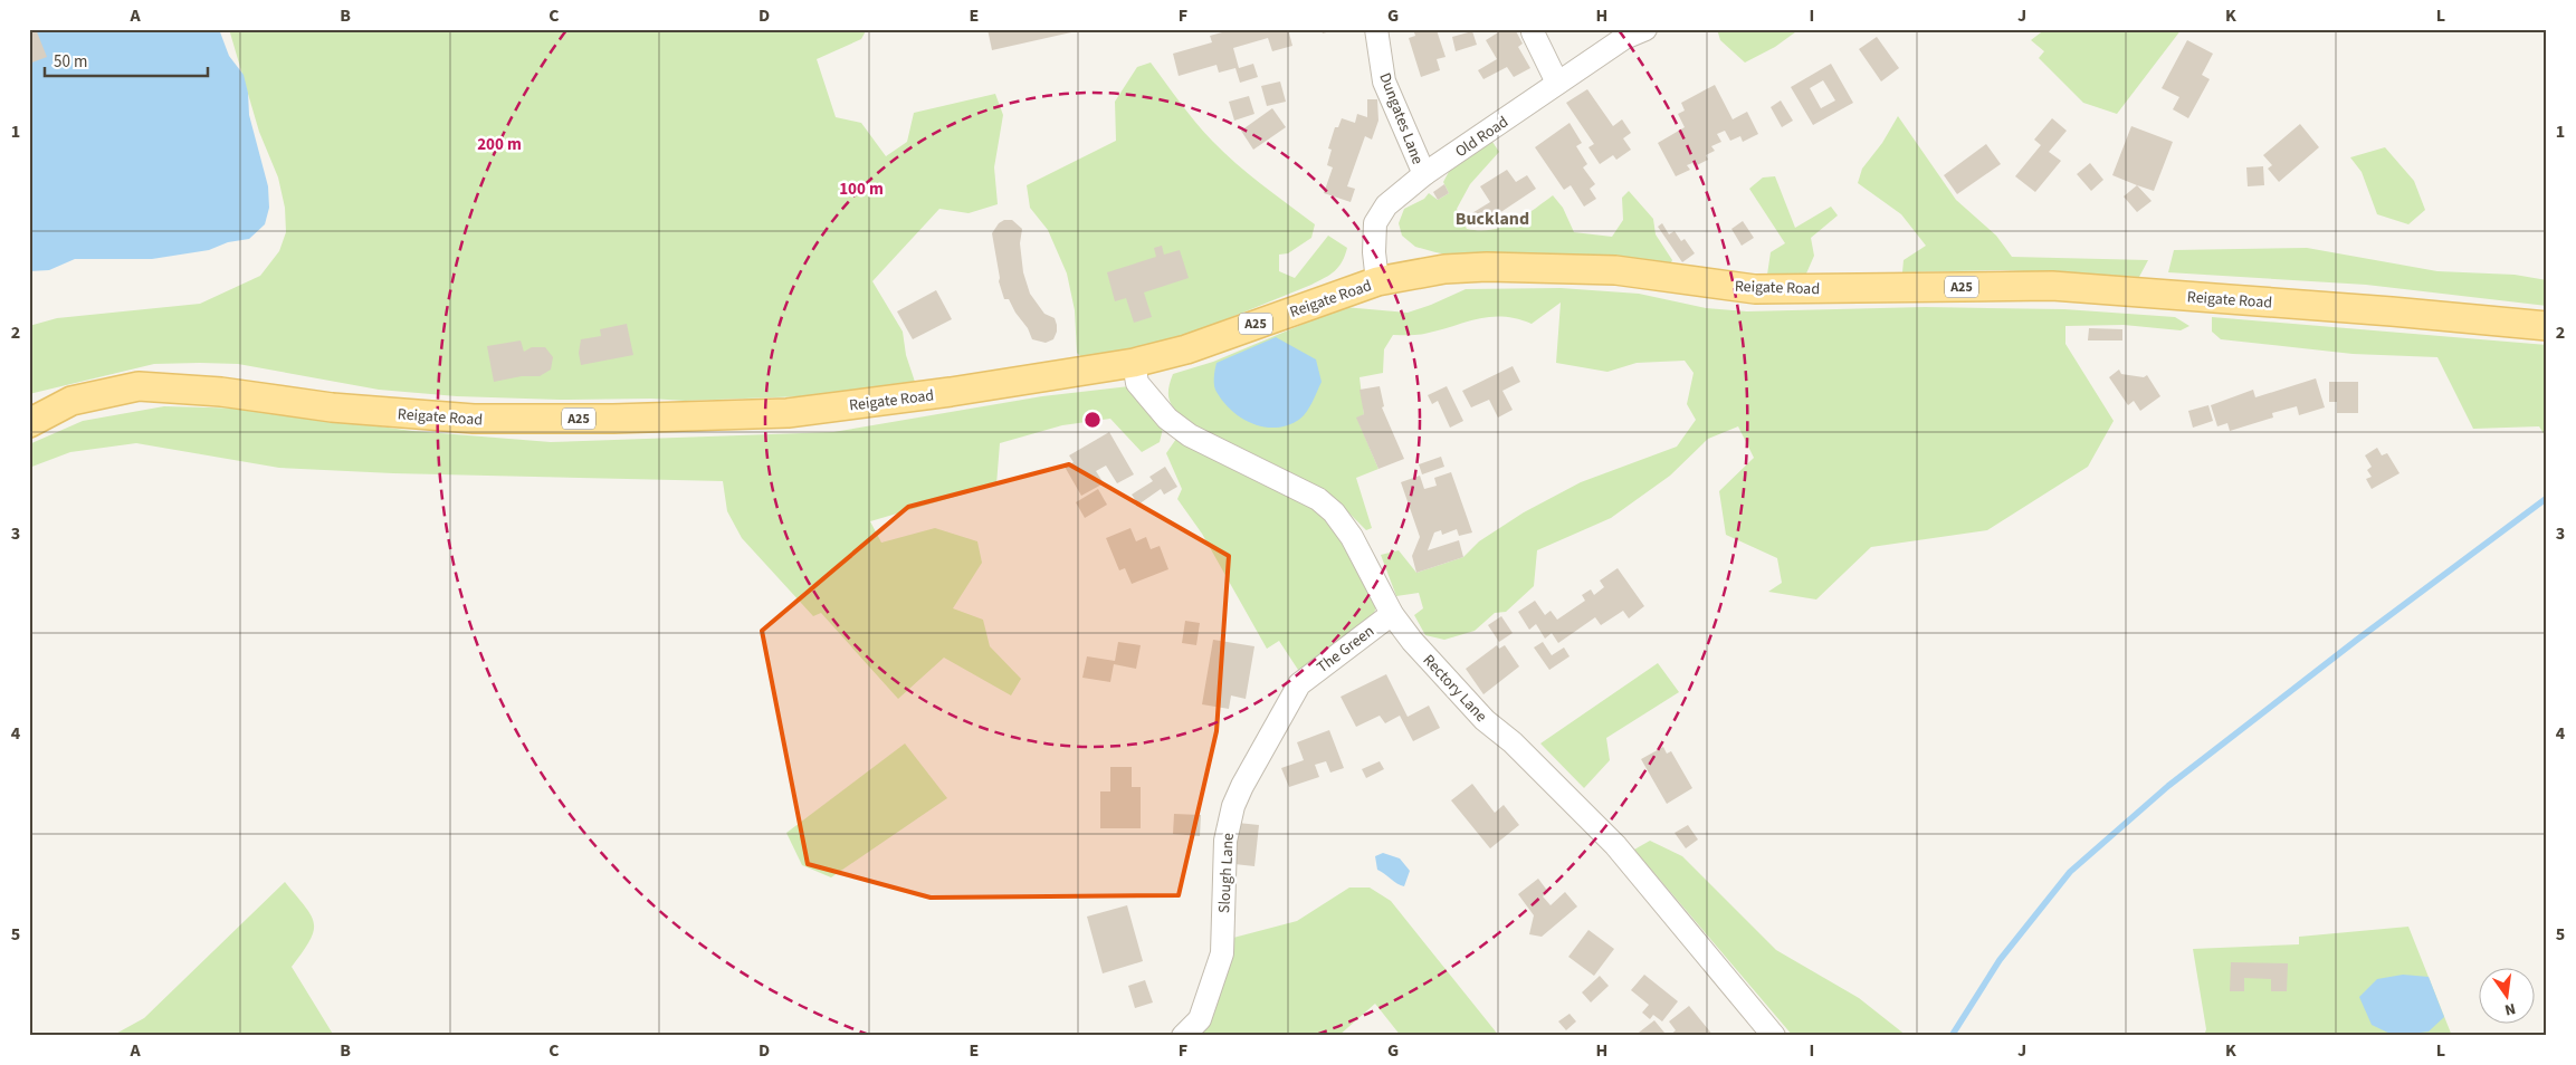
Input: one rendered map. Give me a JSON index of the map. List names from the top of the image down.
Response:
{
  "streets": {
    "main road": ["Reigate Road", "A25"],
    "street": [
      "Dungates Lane",
      "Old Road",
      "The Green",
      "Rectory Lane",
      "Slough Lane"
    ]
  },
  "crossings": [
    ["Dungates Lane", "Old Road"],
    ["Old Road", "Reigate Road"],
    ["Reigate Road", "Rectory Lane"],
    ["The Green", "Rectory Lane"],
    ["The Green", "Slough Lane"]
  ],
  "districts": ["Buckland"],
  "scale_bar": "50 m",
  "north": "bottom",
  "grid": {
    "columns": [
      "A",
      "B",
      "C",
      "D",
      "E",
      "F",
      "G",
      "H",
      "I",
      "J",
      "K",
      "L"
    ],
    "rows": [
      "1",
      "2",
      "3",
      "4",
      "5"
    ]
  },
  "rings": ["200 m", "100 m"]
}
